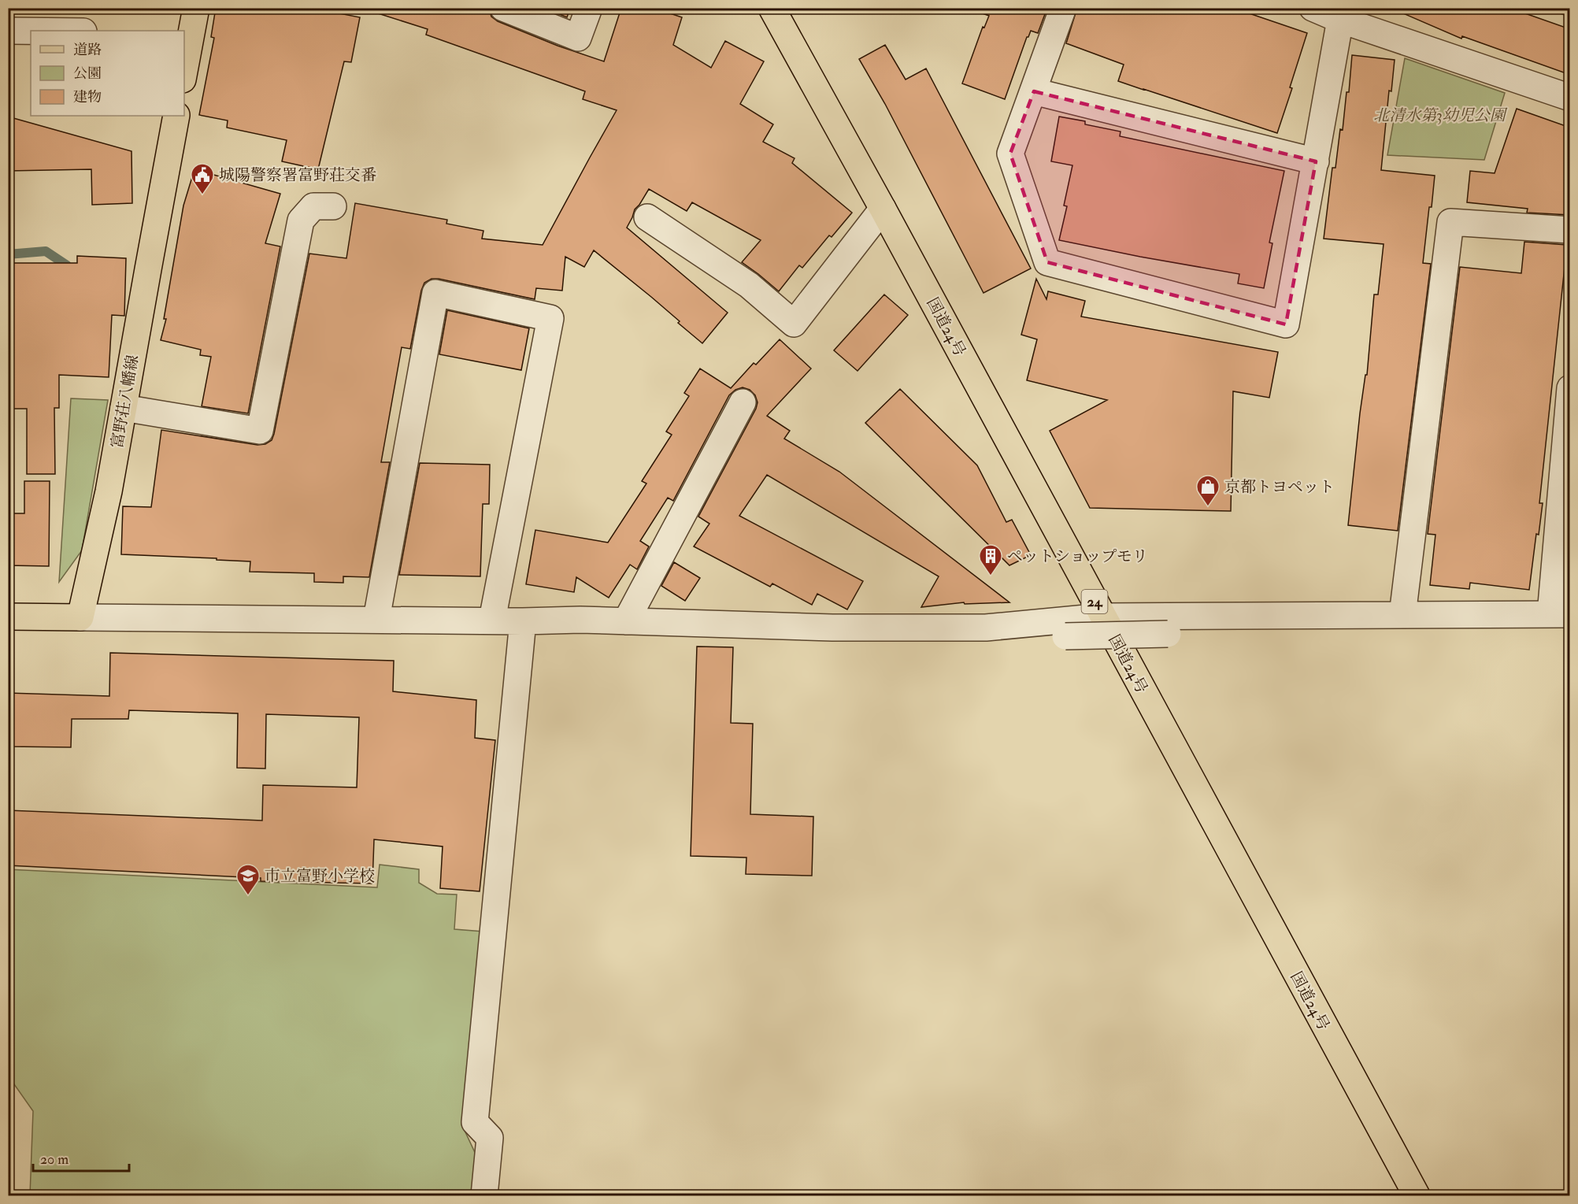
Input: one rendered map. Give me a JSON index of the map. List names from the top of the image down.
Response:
{
  "streets": {
    "main road": ["国道24号", "富野荘八幡線", "24"]
  },
  "parks": ["北清水第3幼児公園"],
  "places": {
    "public building": ["城陽警察署富野荘交番"],
    "shop": ["京都トヨペット"],
    "building": ["ペットショップモリ"],
    "school or university": ["市立富野小学校"]
  },
  "legend": ["道路", "公園", "建物"],
  "scale_bar": "20 m"
}
